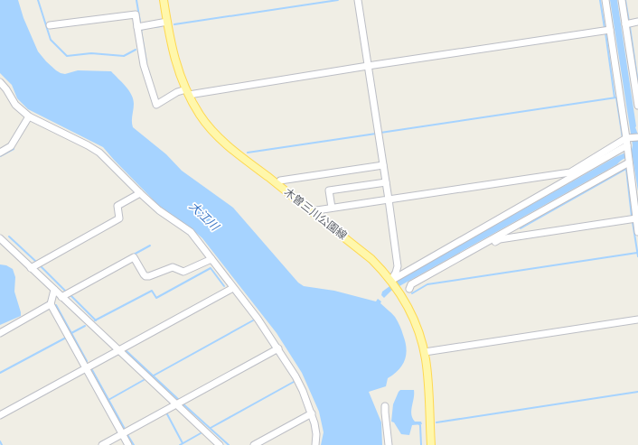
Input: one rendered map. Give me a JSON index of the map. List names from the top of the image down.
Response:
{
  "streets": {
    "main road": ["木曽三川公園線"]
  },
  "water": ["大江川"]
}
